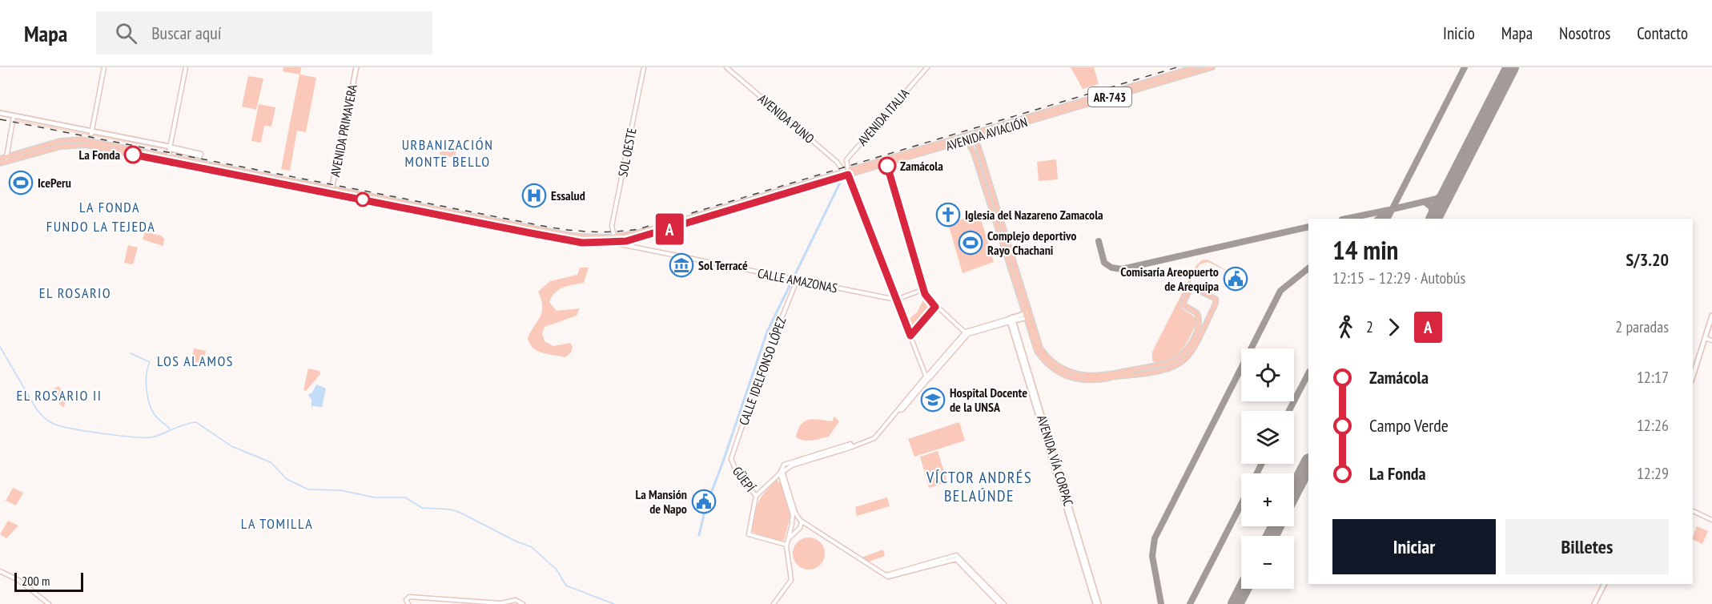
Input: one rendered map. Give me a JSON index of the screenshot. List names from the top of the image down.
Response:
{
  "streets": {
    "main road": [
      "AR-743",
      "AVENIDA PRIMAVERA",
      "AVENIDA AVIACIÓN",
      "AVENIDA VÍA CORPAC"
    ],
    "street": [
      "AVENIDA ITALIA",
      "AVENIDA PUNO",
      "SOL OESTE",
      "CALLE AMAZONAS",
      "CALLE IDELFONSO LÓPEZ",
      "GÜEPÍ"
    ]
  },
  "crossings": [
    ["AVENIDA ITALIA", "AVENIDA PUNO"],
    ["AVENIDA ITALIA", "AVENIDA AVIACIÓN"],
    ["AVENIDA PUNO", "AVENIDA AVIACIÓN"],
    ["AVENIDA PUNO", "CALLE AMAZONAS"],
    ["AVENIDA PRIMAVERA", "AVENIDA AVIACIÓN"],
    ["AVENIDA AVIACIÓN", "SOL OESTE"],
    ["AVENIDA AVIACIÓN", "CALLE AMAZONAS"],
    ["CALLE AMAZONAS", "CALLE IDELFONSO LÓPEZ"],
    ["CALLE IDELFONSO LÓPEZ", "GÜEPÍ"]
  ],
  "districts": [
    "URBANIZACIÓN MONTE BELLO",
    "LA FONDA",
    "FUNDO LA TEJEDA",
    "EL ROSARIO",
    "LOS ALAMOS",
    "EL ROSARIO II",
    "VÍCTOR ANDRÉS BELAÚNDE",
    "LA TOMILLA"
  ],
  "places": {
    "other": ["La Fonda", "Zamácola"],
    "sports": ["IcePeru", "Complejo deportivo Rayo Chachani"],
    "hospital": ["Essalud"],
    "church": ["Iglesia del Nazareno Zamacola"],
    "museum": ["Sol Terracé"],
    "public building": ["Comisaría Areopuerto de Arequipa", "La Mansión de Napo"],
    "school or university": ["Hospital Docente de la UNSA"]
  },
  "lines": ["bus line A"],
  "scale_bar": "200 m",
  "page": {
    "header": "Mapa",
    "search": "Buscar aquí",
    "nav": [
      "Inicio",
      "Mapa",
      "Nosotros",
      "Contacto"
    ],
    "on_map": "A",
    "heading": ["14 min", "12:15 – 12:29 · Autobús", "S/3.20"],
    "legs": ["2", "A", "2 paradas"],
    "map_buttons": ["+", "−"],
    "list": [
      {
        "name": "Zamácola",
        "value": "12:17"
      },
      {
        "name": "Campo Verde",
        "value": "12:26"
      },
      {
        "name": "La Fonda",
        "value": "12:29"
      }
    ],
    "buttons": ["Iniciar", "Billetes"],
    "scale": "200 m"
  }
}
